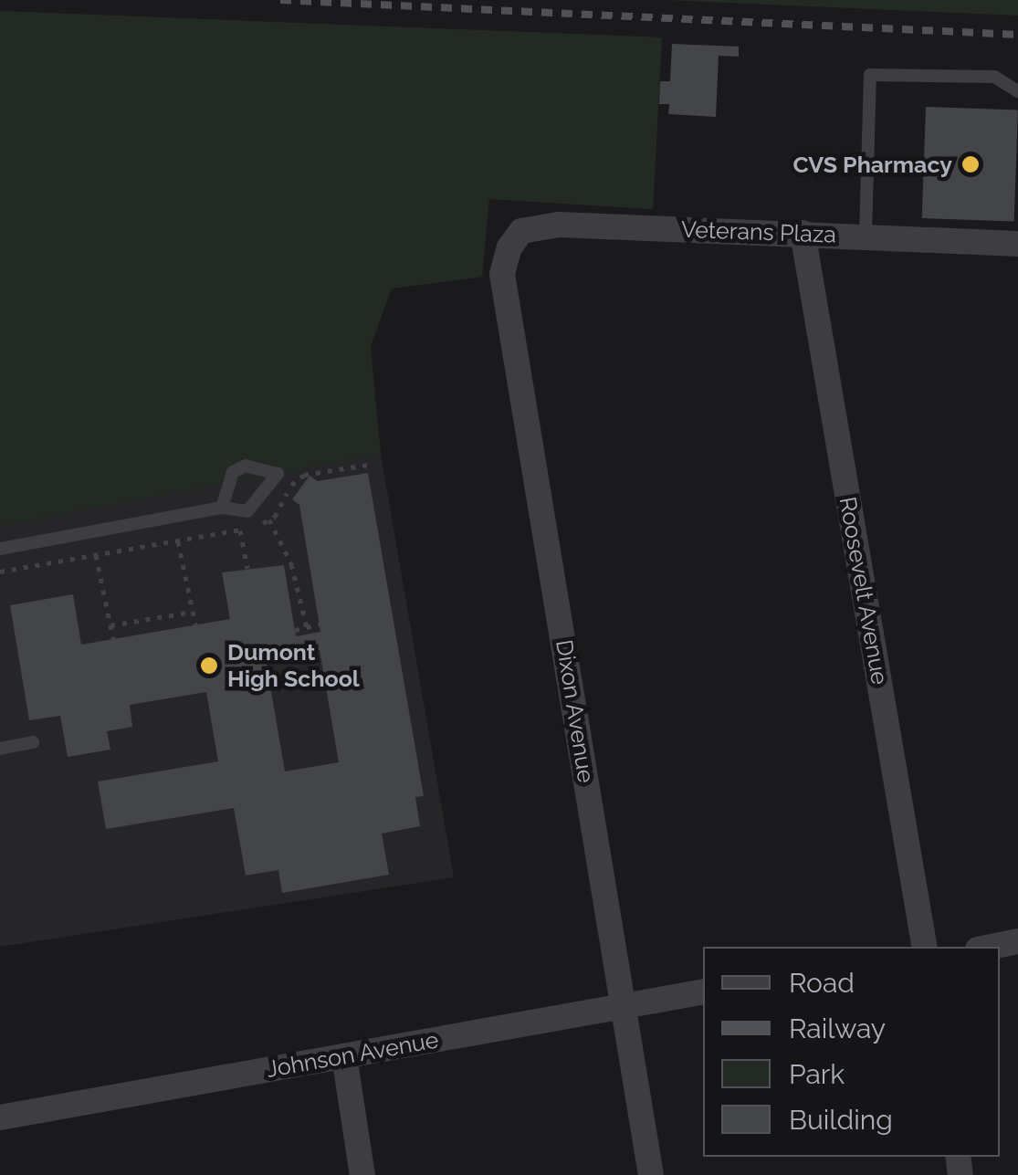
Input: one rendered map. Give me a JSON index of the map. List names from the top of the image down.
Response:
{
  "streets": {
    "street": [
      "Veterans Plaza",
      "Roosevelt Avenue",
      "Dixon Avenue",
      "Johnson Avenue"
    ]
  },
  "crossings": [
    ["Veterans Plaza", "Roosevelt Avenue"],
    ["Veterans Plaza", "Dixon Avenue"],
    ["Dixon Avenue", "Johnson Avenue"]
  ],
  "places": ["CVS Pharmacy", "Dumont High School"],
  "legend": [
    "Road",
    "Railway",
    "Park",
    "Building"
  ]
}
